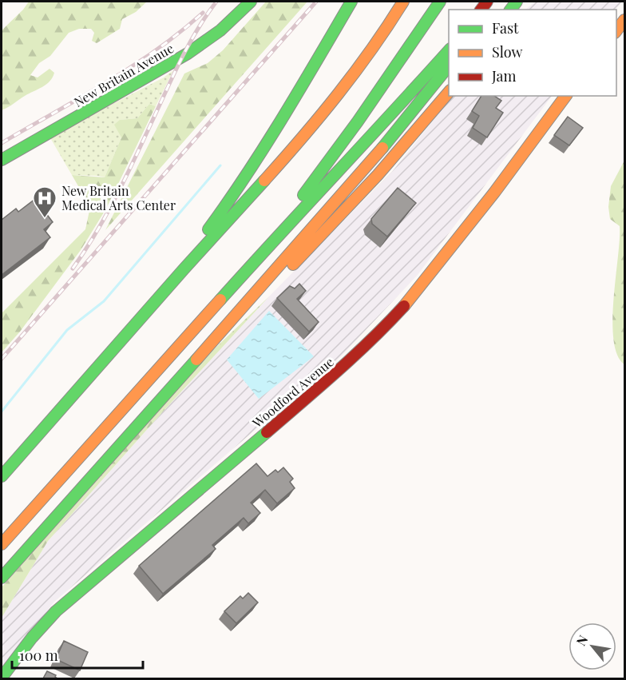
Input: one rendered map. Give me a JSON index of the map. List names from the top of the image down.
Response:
{
  "streets": {
    "main road": ["New Britain Avenue", "Woodford Avenue"]
  },
  "places": {
    "hospital": ["New Britain Medical Arts Center"]
  },
  "legend": ["Fast", "Slow", "Jam"],
  "scale_bar": "100 m",
  "north": "top left"
}
